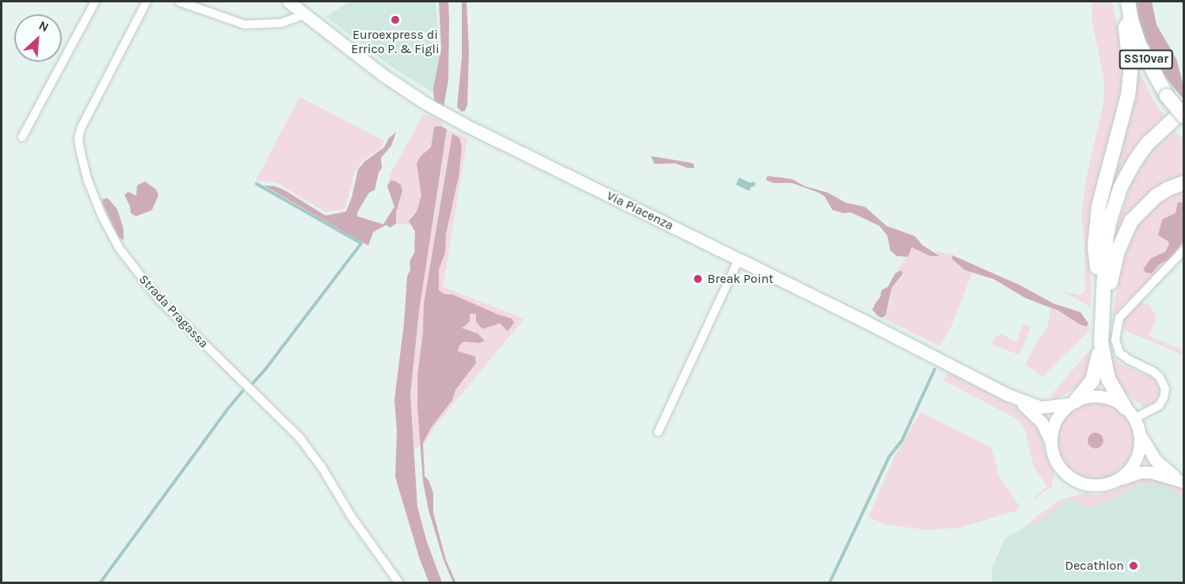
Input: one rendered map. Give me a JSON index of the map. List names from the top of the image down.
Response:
{
  "streets": {
    "highway": ["SS10var"],
    "main road": ["Via Piacenza"],
    "street": ["Strada Pragassa"]
  },
  "places": ["Euroexpress di Errico P. & Figli", "Break Point", "Decathlon"],
  "north": "top right"
}
